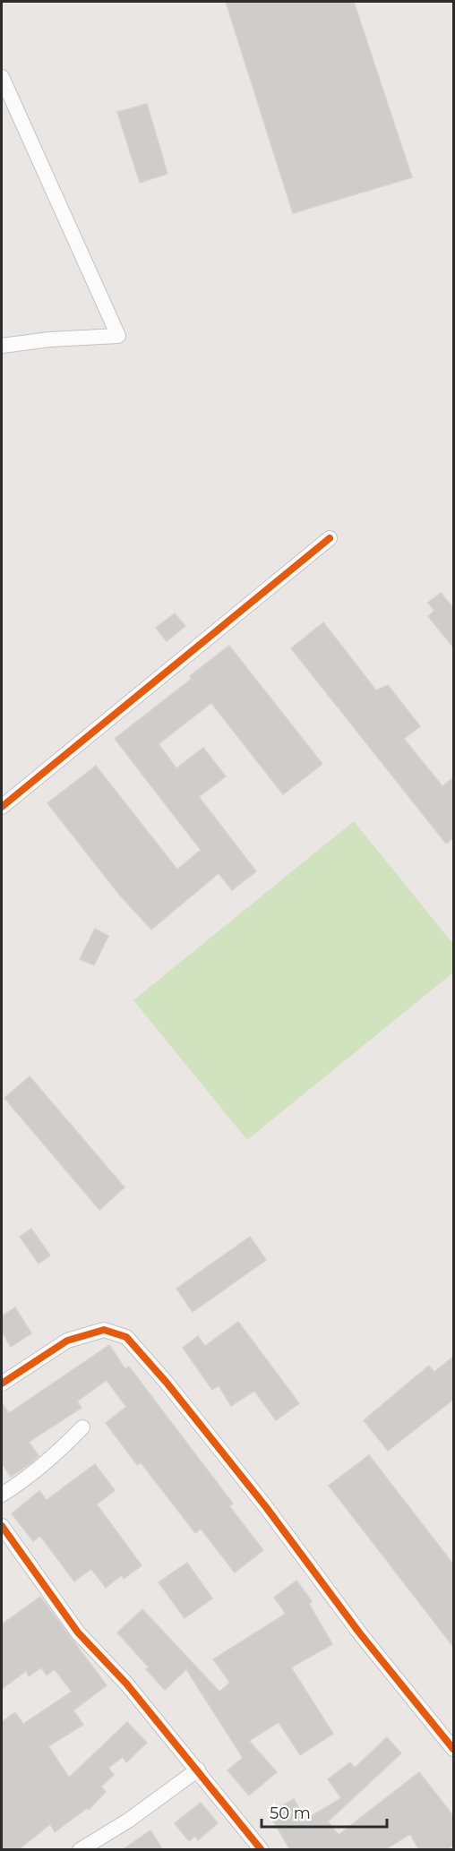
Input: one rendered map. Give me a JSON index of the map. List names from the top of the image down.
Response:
{
  "scale_bar": "50 m"
}
